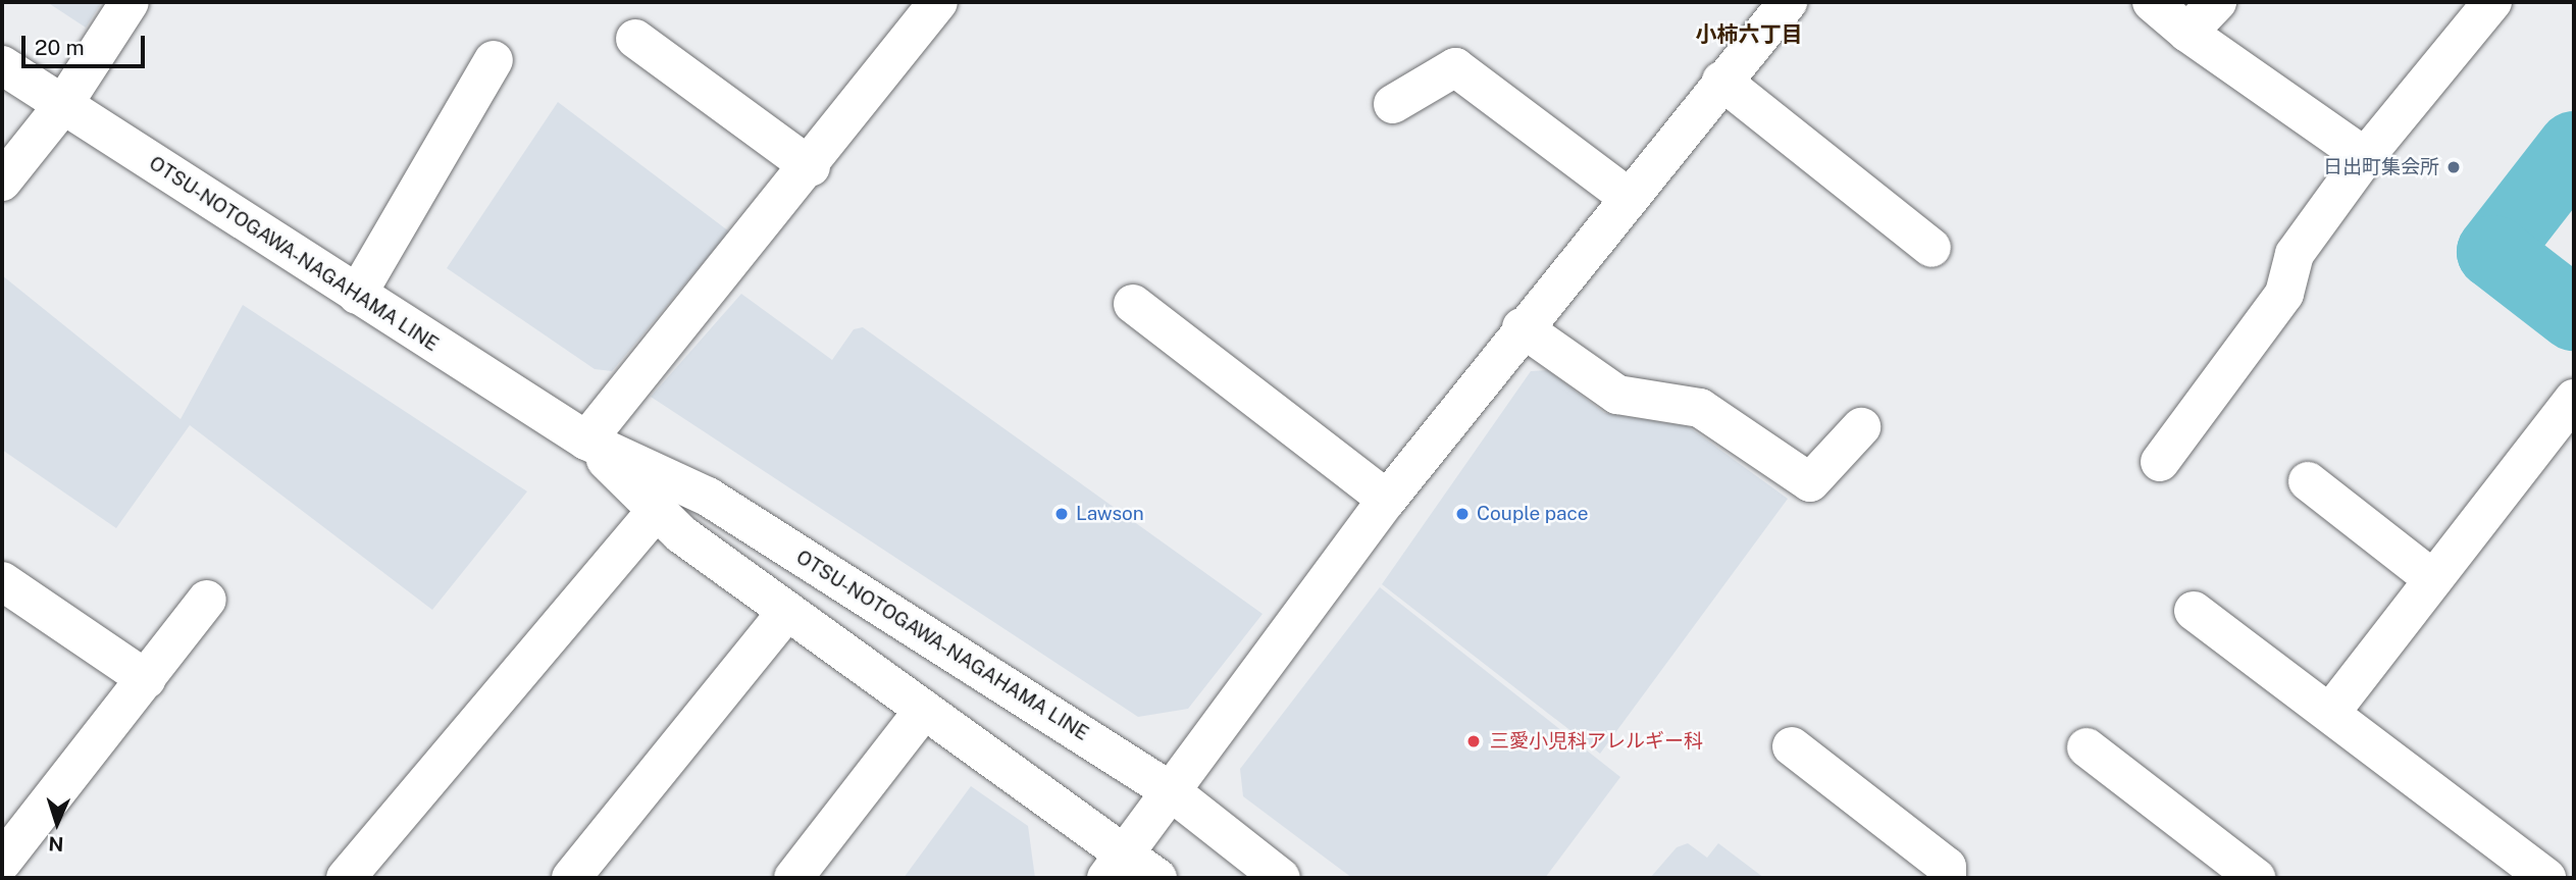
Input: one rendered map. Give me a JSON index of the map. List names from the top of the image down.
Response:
{
  "streets": {
    "street": ["OTSU-NOTOGAWA-NAGAHAMA LINE"]
  },
  "districts": ["小柿六丁目"],
  "places": [
    "日出町集会所",
    "Lawson",
    "Couple pace",
    "三愛小児科アレルギー科"
  ],
  "scale_bar": "20 m",
  "north": "bottom"
}
